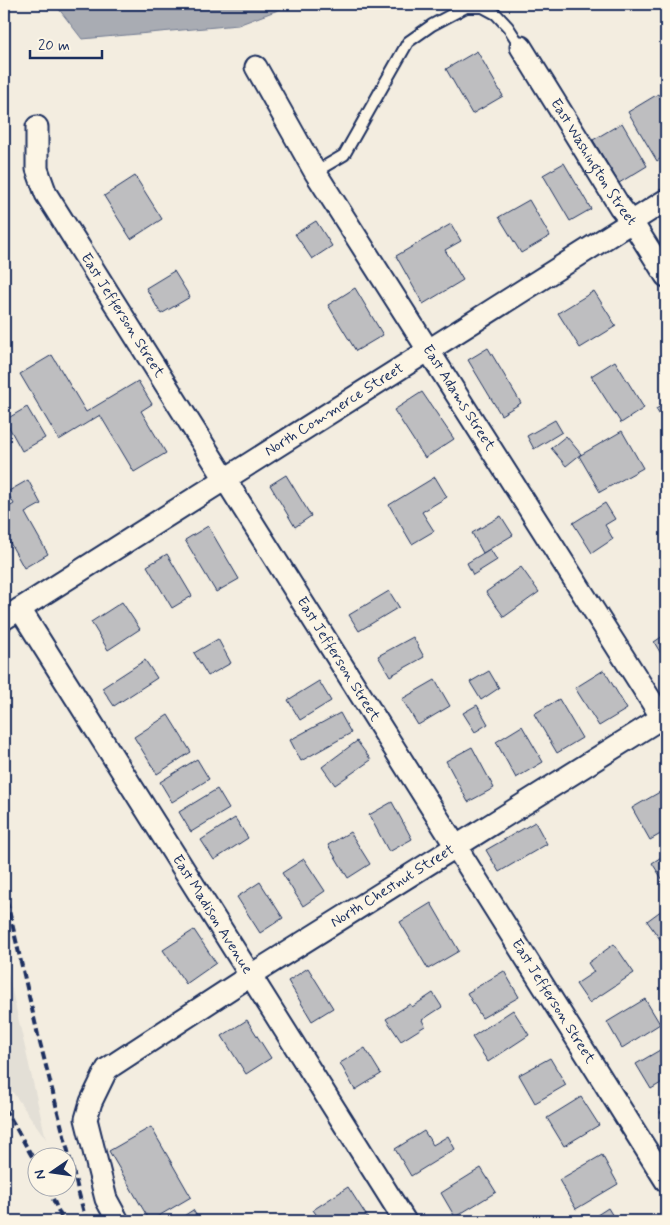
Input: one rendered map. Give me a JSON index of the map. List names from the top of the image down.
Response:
{
  "streets": {
    "street": [
      "East Washington Street",
      "East Jefferson Street",
      "East Adams Street",
      "North Commerce Street",
      "North Chestnut Street",
      "East Madison Avenue"
    ]
  },
  "crossings": [
    ["East Washington Street", "North Commerce Street"],
    ["East Jefferson Street", "North Commerce Street"],
    ["East Jefferson Street", "North Chestnut Street"],
    ["East Adams Street", "North Commerce Street"],
    ["East Adams Street", "North Chestnut Street"],
    ["North Commerce Street", "East Madison Avenue"],
    ["North Chestnut Street", "East Madison Avenue"]
  ],
  "scale_bar": "20 m",
  "north": "left"
}
